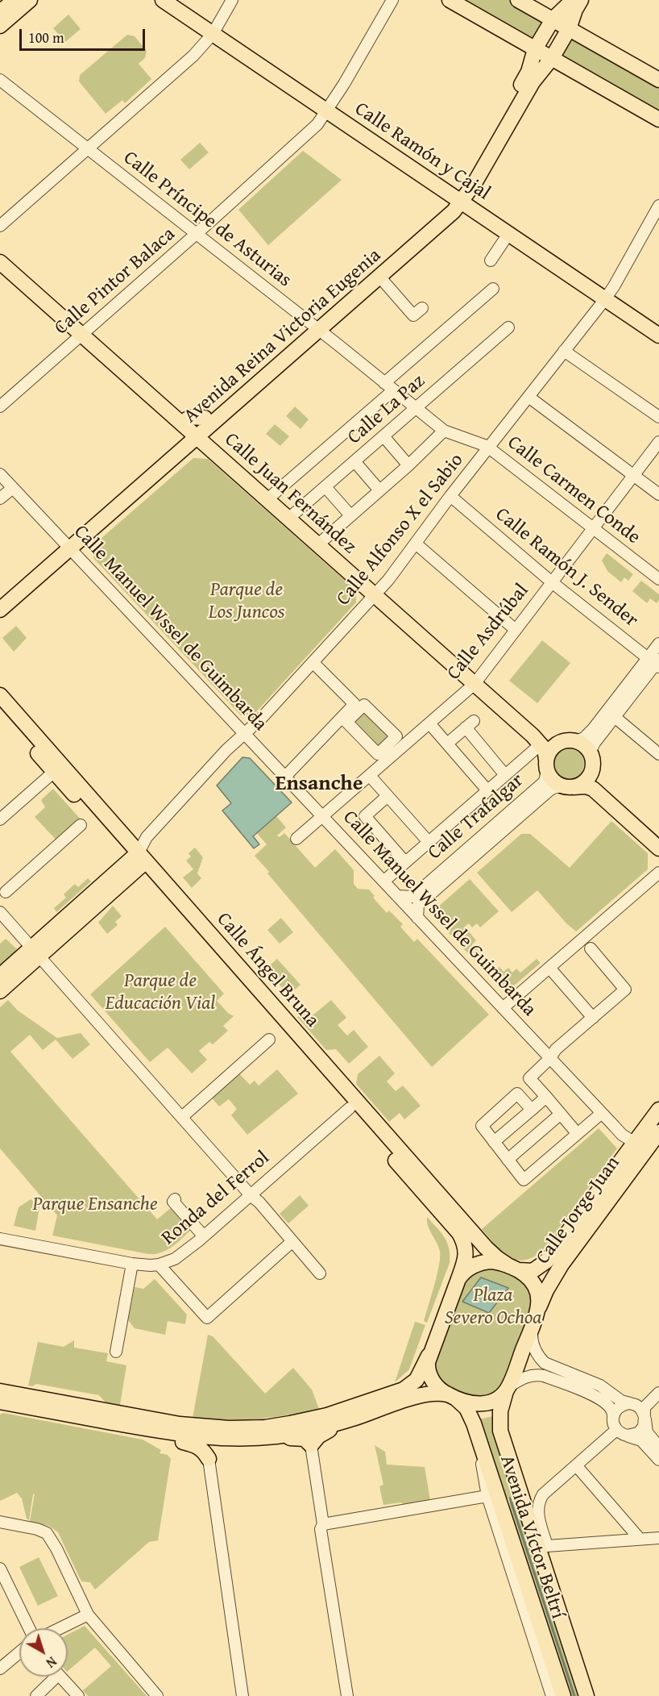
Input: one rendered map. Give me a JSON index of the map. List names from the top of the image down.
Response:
{
  "streets": {
    "main road": [
      "Calle Ramón y Cajal",
      "Avenida Reina Victoria Eugenia",
      "Calle Juan Fernández",
      "Calle Ángel Bruna",
      "Calle Jorge Juan",
      "Avenida Víctor Beltrí"
    ],
    "street": [
      "Calle Príncipe de Asturias",
      "Calle Pintor Balaca",
      "Calle La Paz",
      "Calle Carmen Conde",
      "Calle Alfonso X el Sabio",
      "Calle Ramón J. Sender",
      "Calle Manuel Wssel de Guimbarda",
      "Calle Asdrúbal",
      "Calle Trafalgar",
      "Ronda del Ferrol"
    ]
  },
  "crossings": [
    ["Calle Ramón y Cajal", "Calle Pintor Balaca"],
    ["Calle Ramón y Cajal", "Avenida Reina Victoria Eugenia"],
    ["Calle Ramón y Cajal", "Calle Alfonso X el Sabio"],
    ["Calle Príncipe de Asturias", "Calle Pintor Balaca"],
    ["Calle Príncipe de Asturias", "Avenida Reina Victoria Eugenia"],
    ["Calle Príncipe de Asturias", "Calle La Paz"],
    ["Calle Príncipe de Asturias", "Calle Carmen Conde"],
    ["Calle Príncipe de Asturias", "Calle Alfonso X el Sabio"],
    ["Calle Pintor Balaca", "Calle Juan Fernández"],
    ["Avenida Reina Victoria Eugenia", "Calle Juan Fernández"],
    ["Avenida Reina Victoria Eugenia", "Calle Manuel Wssel de Guimbarda"],
    ["Calle La Paz", "Calle Juan Fernández"],
    ["Calle Carmen Conde", "Calle Alfonso X el Sabio"],
    ["Calle Carmen Conde", "Calle Asdrúbal"],
    ["Calle Juan Fernández", "Calle Alfonso X el Sabio"],
    ["Calle Juan Fernández", "Calle Asdrúbal"],
    ["Calle Alfonso X el Sabio", "Calle Ramón J. Sender"],
    ["Calle Alfonso X el Sabio", "Calle Manuel Wssel de Guimbarda"],
    ["Calle Alfonso X el Sabio", "Calle Ángel Bruna"],
    ["Calle Ramón J. Sender", "Calle Asdrúbal"],
    ["Calle Manuel Wssel de Guimbarda", "Calle Asdrúbal"],
    ["Calle Manuel Wssel de Guimbarda", "Calle Trafalgar"],
    ["Calle Manuel Wssel de Guimbarda", "Calle Jorge Juan"],
    ["Calle Ángel Bruna", "Ronda del Ferrol"],
    ["Calle Ángel Bruna", "Calle Jorge Juan"],
    ["Calle Ángel Bruna", "Avenida Víctor Beltrí"],
    ["Calle Jorge Juan", "Avenida Víctor Beltrí"]
  ],
  "districts": ["Ensanche"],
  "parks": [
    "Parque de Los Juncos",
    "Parque de Educación Vial",
    "Parque Ensanche",
    "Plaza Severo Ochoa"
  ],
  "scale_bar": "100 m",
  "north": "bottom right"
}
